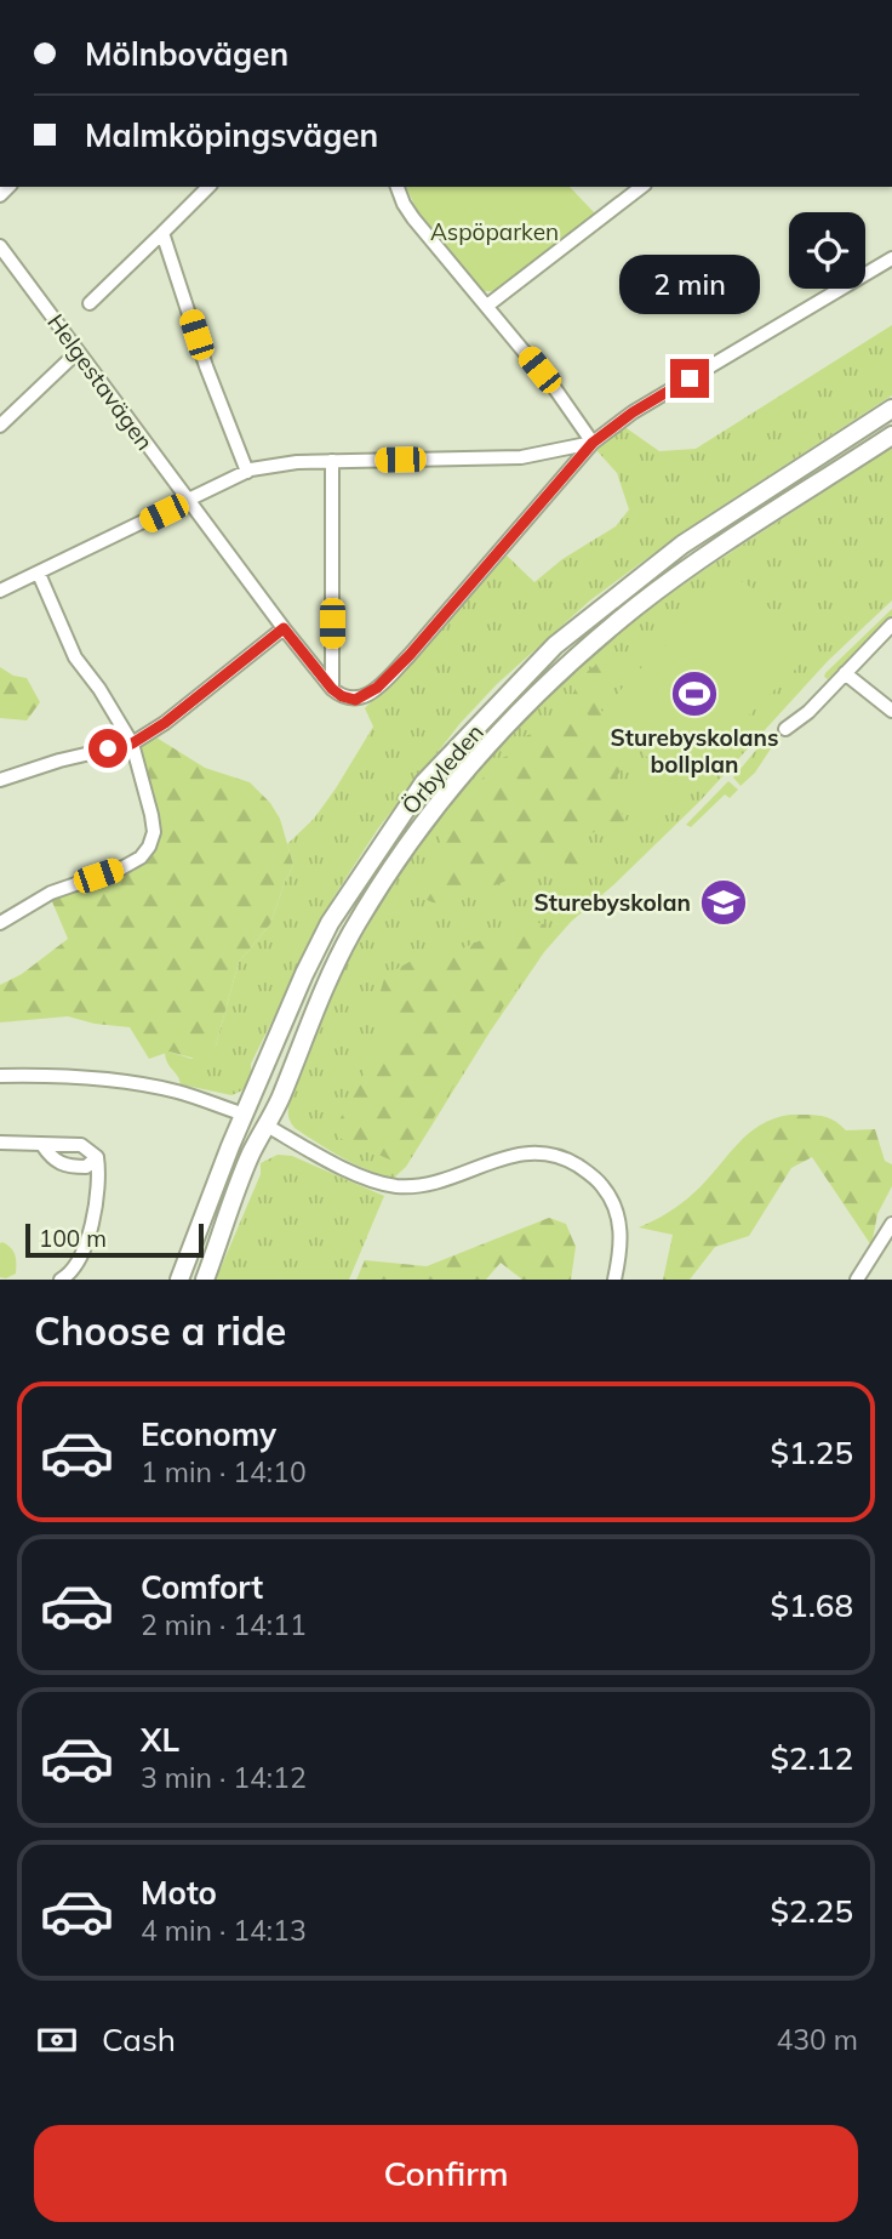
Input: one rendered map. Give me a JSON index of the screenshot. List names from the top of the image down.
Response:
{
  "streets": {
    "main road": ["Örbyleden"],
    "street": ["Helgestavägen"]
  },
  "parks": ["Aspöparken"],
  "places": {
    "sports": ["Sturebyskolans bollplan"],
    "school or university": ["Sturebyskolan"]
  },
  "scale_bar": "100 m",
  "page": {
    "banner": ["Mölnbovägen", "Malmköpingsvägen"],
    "bubble": "2 min",
    "scale": "100 m",
    "heading": "Choose a ride",
    "list": [
      {
        "name": "Economy",
        "note": "1 min · 14:10",
        "value": "$1.25"
      },
      {
        "name": "Comfort",
        "note": "2 min · 14:11",
        "value": "$1.68"
      },
      {
        "name": "XL",
        "note": "3 min · 14:12",
        "value": "$2.12"
      },
      {
        "name": "Moto",
        "note": "4 min · 14:13",
        "value": "$2.25"
      }
    ],
    "pay": ["Cash", "430 m"],
    "buttons": "Confirm"
  }
}
